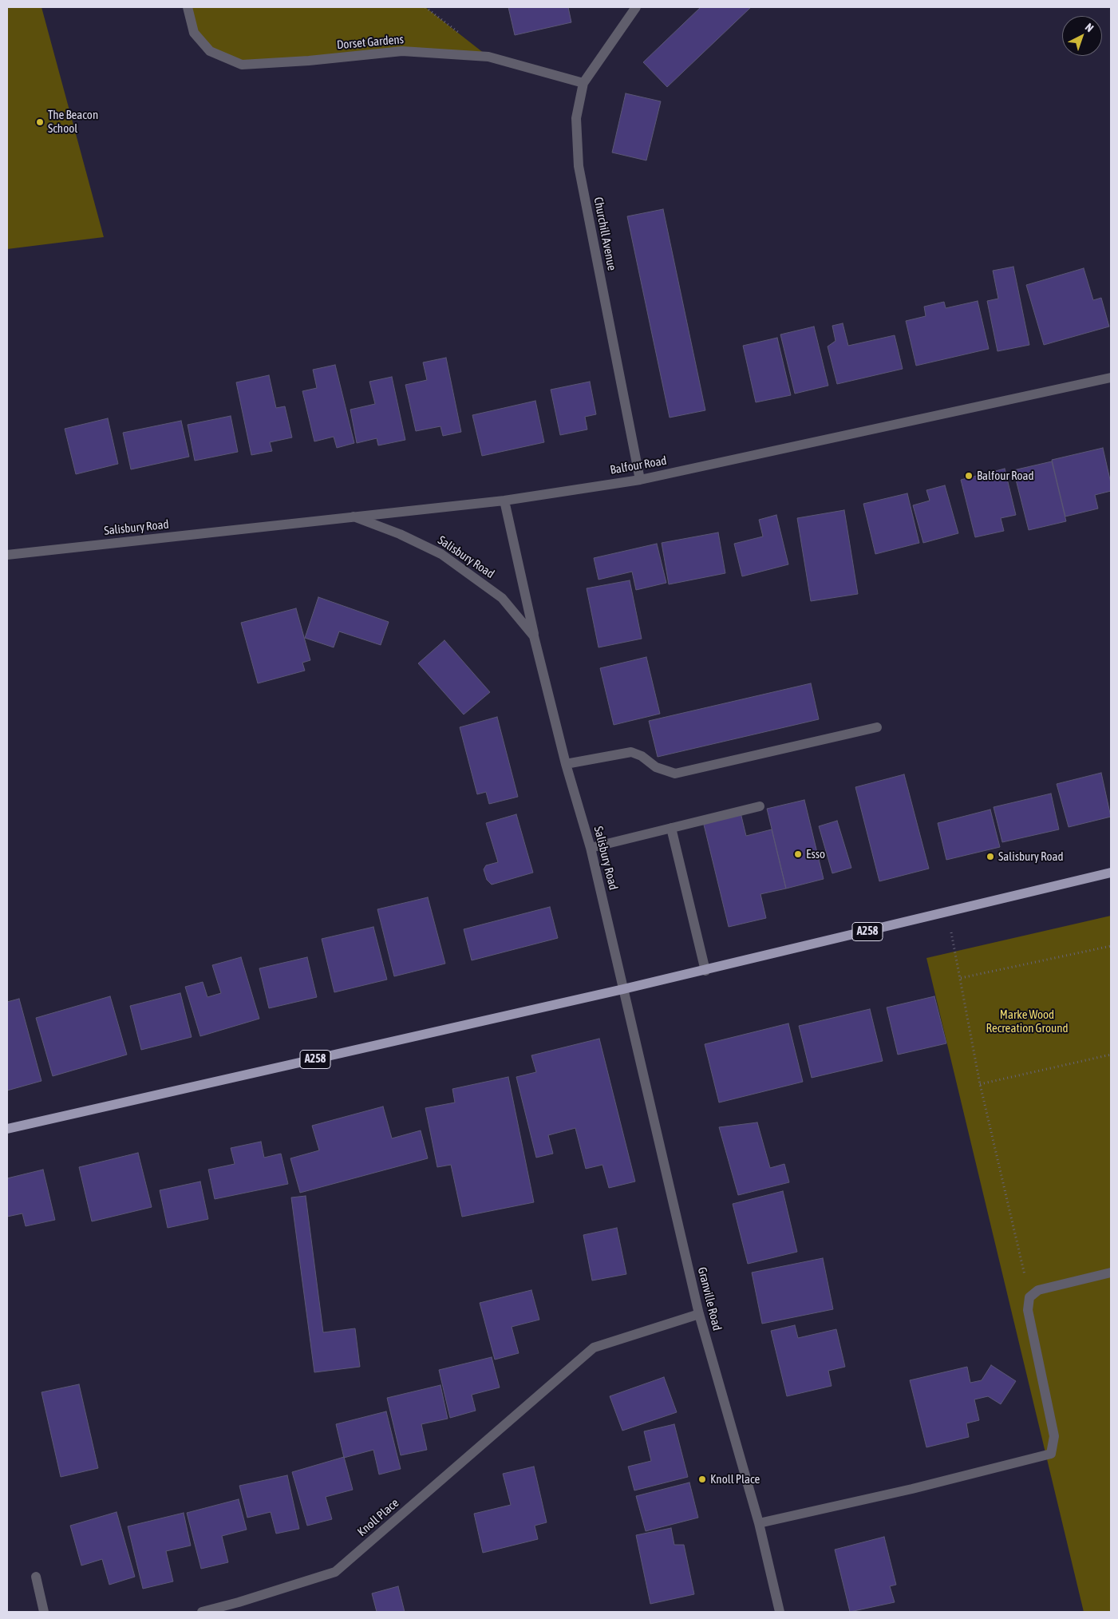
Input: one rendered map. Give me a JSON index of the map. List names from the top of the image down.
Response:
{
  "streets": {
    "main road": ["A258"],
    "street": [
      "Dorset Gardens",
      "Churchill Avenue",
      "Balfour Road",
      "Salisbury Road",
      "Granville Road",
      "Knoll Place"
    ]
  },
  "crossings": [
    ["Dorset Gardens", "Churchill Avenue"],
    ["Churchill Avenue", "Balfour Road"],
    ["Balfour Road", "Salisbury Road"],
    ["Salisbury Road", "A258"],
    ["Salisbury Road", "Granville Road"],
    ["A258", "Granville Road"],
    ["Granville Road", "Knoll Place"]
  ],
  "parks": ["Marke Wood Recreation Ground"],
  "places": [
    "The Beacon School",
    "Balfour Road",
    "Esso",
    "Salisbury Road",
    "Knoll Place"
  ],
  "north": "top right"
}
